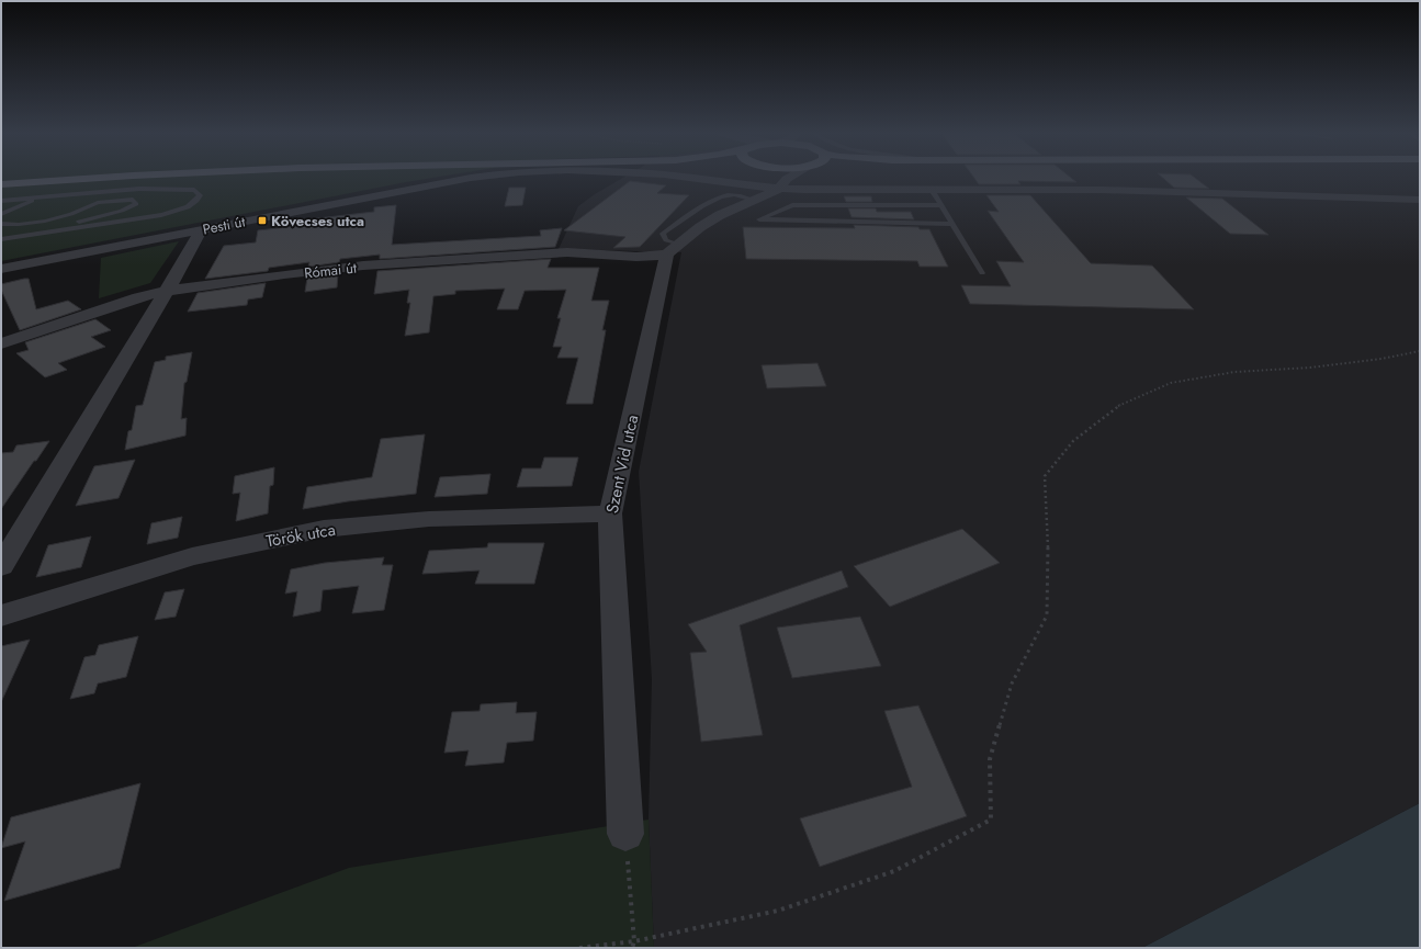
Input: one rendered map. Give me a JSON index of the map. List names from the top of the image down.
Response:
{
  "streets": {
    "street": [
      "Pesti út",
      "Római út",
      "Szent Vid utca",
      "Török utca"
    ]
  },
  "crossings": [
    ["Római út", "Szent Vid utca"],
    ["Szent Vid utca", "Török utca"]
  ],
  "places": {
    "transit": ["Kövecses utca"]
  }
}
